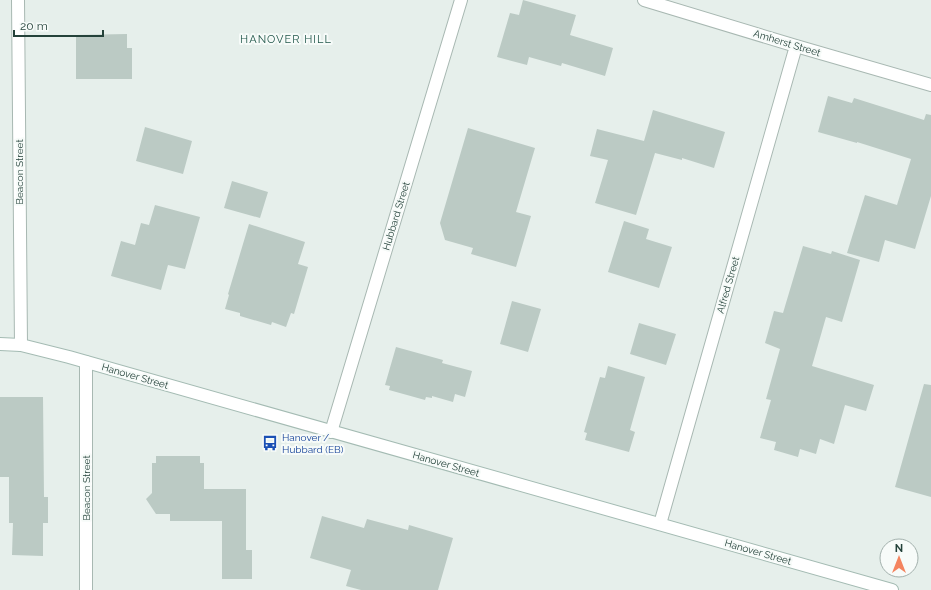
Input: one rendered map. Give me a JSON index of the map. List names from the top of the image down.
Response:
{
  "streets": {
    "street": [
      "Amherst Street",
      "Beacon Street",
      "Hubbard Street",
      "Alfred Street",
      "Hanover Street"
    ]
  },
  "crossings": [
    ["Amherst Street", "Alfred Street"],
    ["Beacon Street", "Hanover Street"],
    ["Hubbard Street", "Hanover Street"],
    ["Alfred Street", "Hanover Street"]
  ],
  "districts": ["HANOVER HILL"],
  "places": {
    "bus stop": ["Hanover / Hubbard (EB)"]
  },
  "scale_bar": "20 m",
  "north": "top"
}
